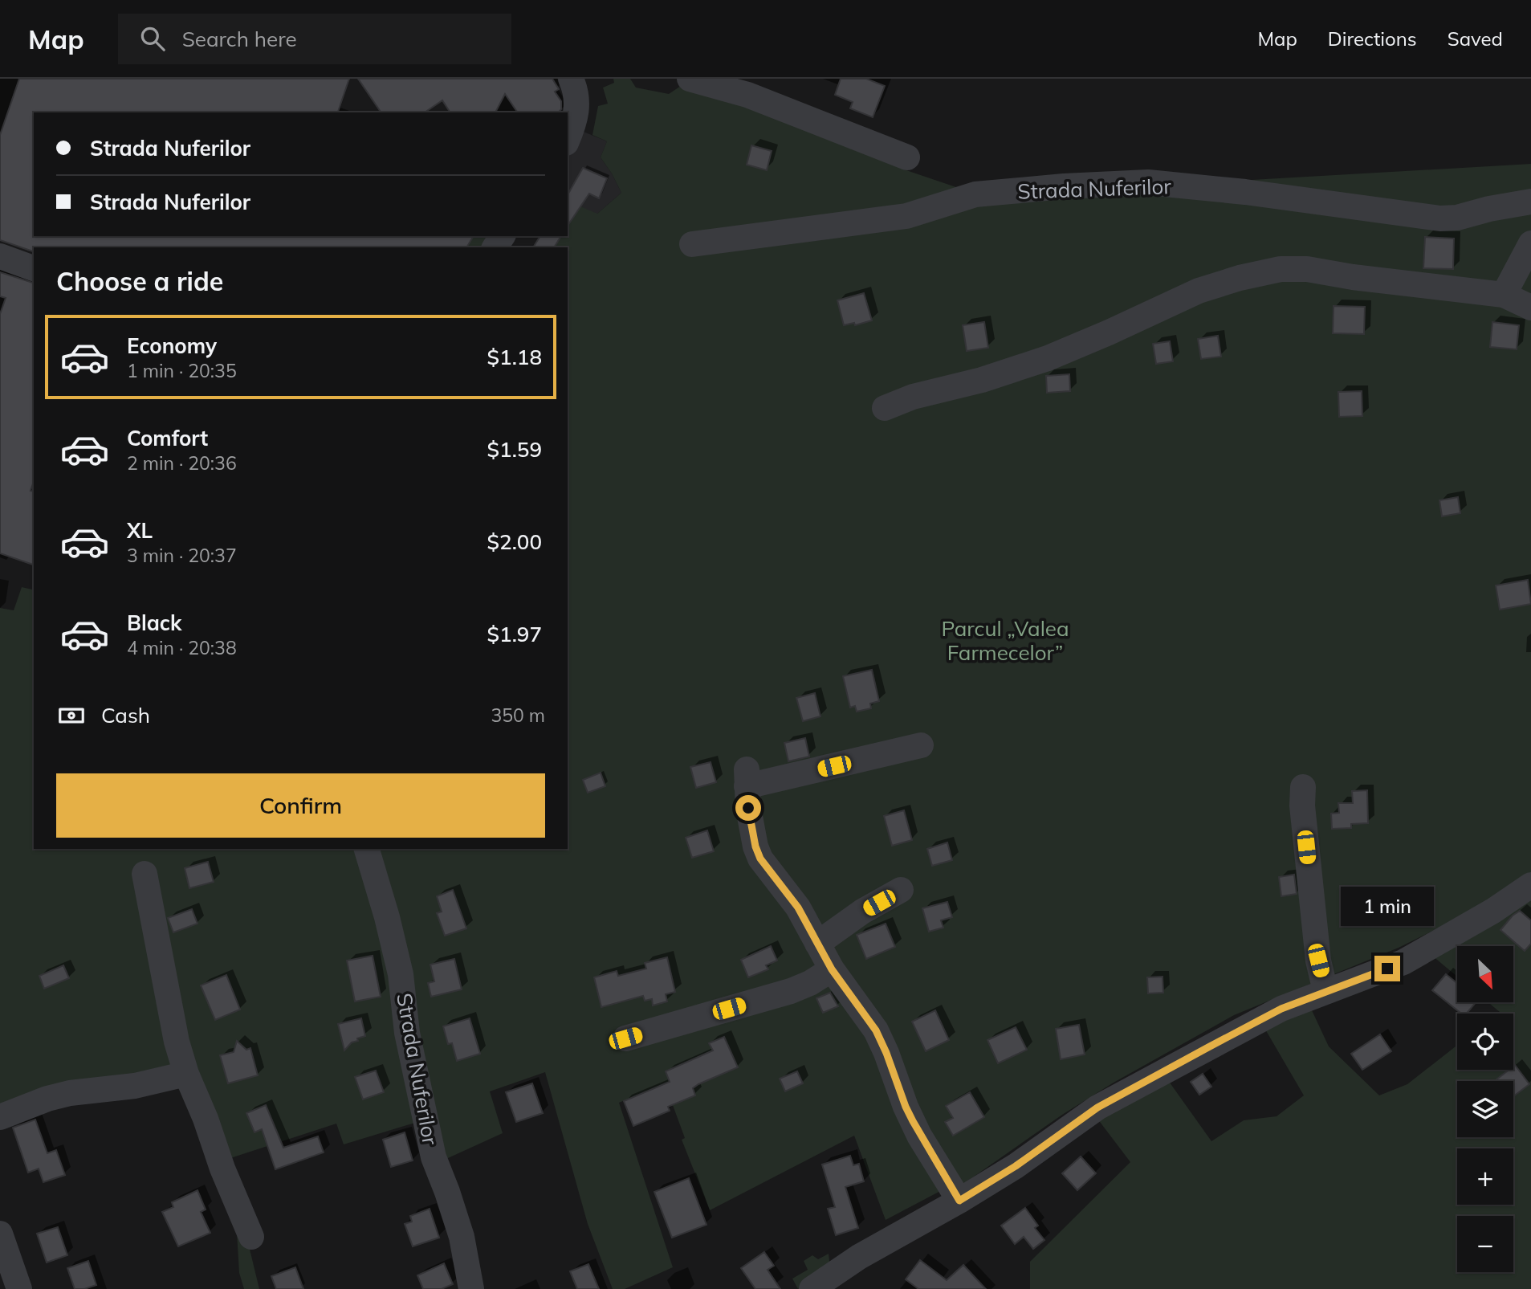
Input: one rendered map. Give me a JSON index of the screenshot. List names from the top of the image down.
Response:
{
  "streets": {
    "street": ["Strada Nuferilor"]
  },
  "parks": ["Parcul „Valea Farmecelor”"],
  "north": "bottom right",
  "page": {
    "header": "Map",
    "search": "Search here",
    "nav": ["Map", "Directions", "Saved"],
    "banner": ["Strada Nuferilor", "Strada Nuferilor"],
    "heading": "Choose a ride",
    "list": [
      {
        "name": "Economy",
        "note": "1 min · 20:35",
        "value": "$1.18"
      },
      {
        "name": "Comfort",
        "note": "2 min · 20:36",
        "value": "$1.59"
      },
      {
        "name": "XL",
        "note": "3 min · 20:37",
        "value": "$2.00"
      },
      {
        "name": "Black",
        "note": "4 min · 20:38",
        "value": "$1.97"
      }
    ],
    "pay": ["Cash", "350 m"],
    "buttons": "Confirm",
    "bubble": "1 min",
    "map_buttons": ["+", "−"]
  }
}
